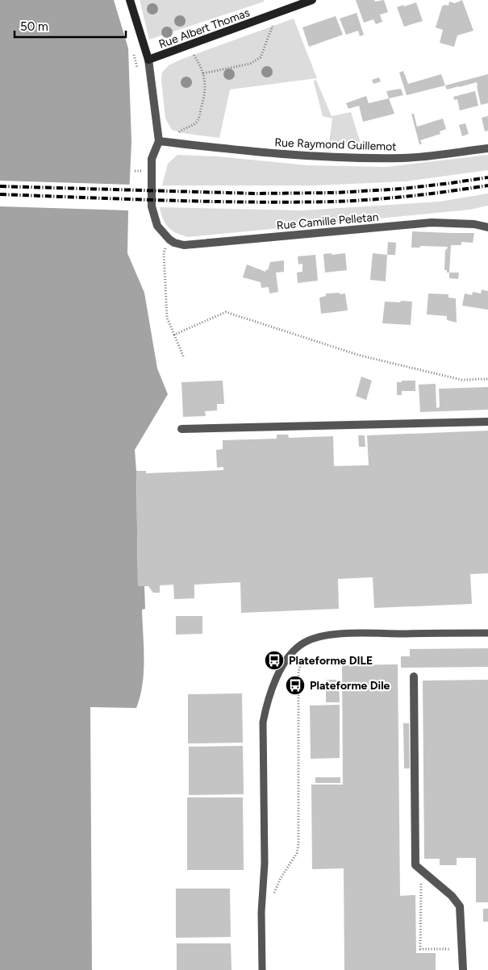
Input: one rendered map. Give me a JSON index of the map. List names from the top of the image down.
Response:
{
  "streets": {
    "street": ["Rue Albert Thomas", "Rue Raymond Guillemot", "Rue Camille Pelletan"]
  },
  "crossings": [
    ["Rue Raymond Guillemot", "Rue Camille Pelletan"]
  ],
  "places": {
    "bus stop": ["Plateforme DILE", "Plateforme Dile"]
  },
  "scale_bar": "50 m"
}
